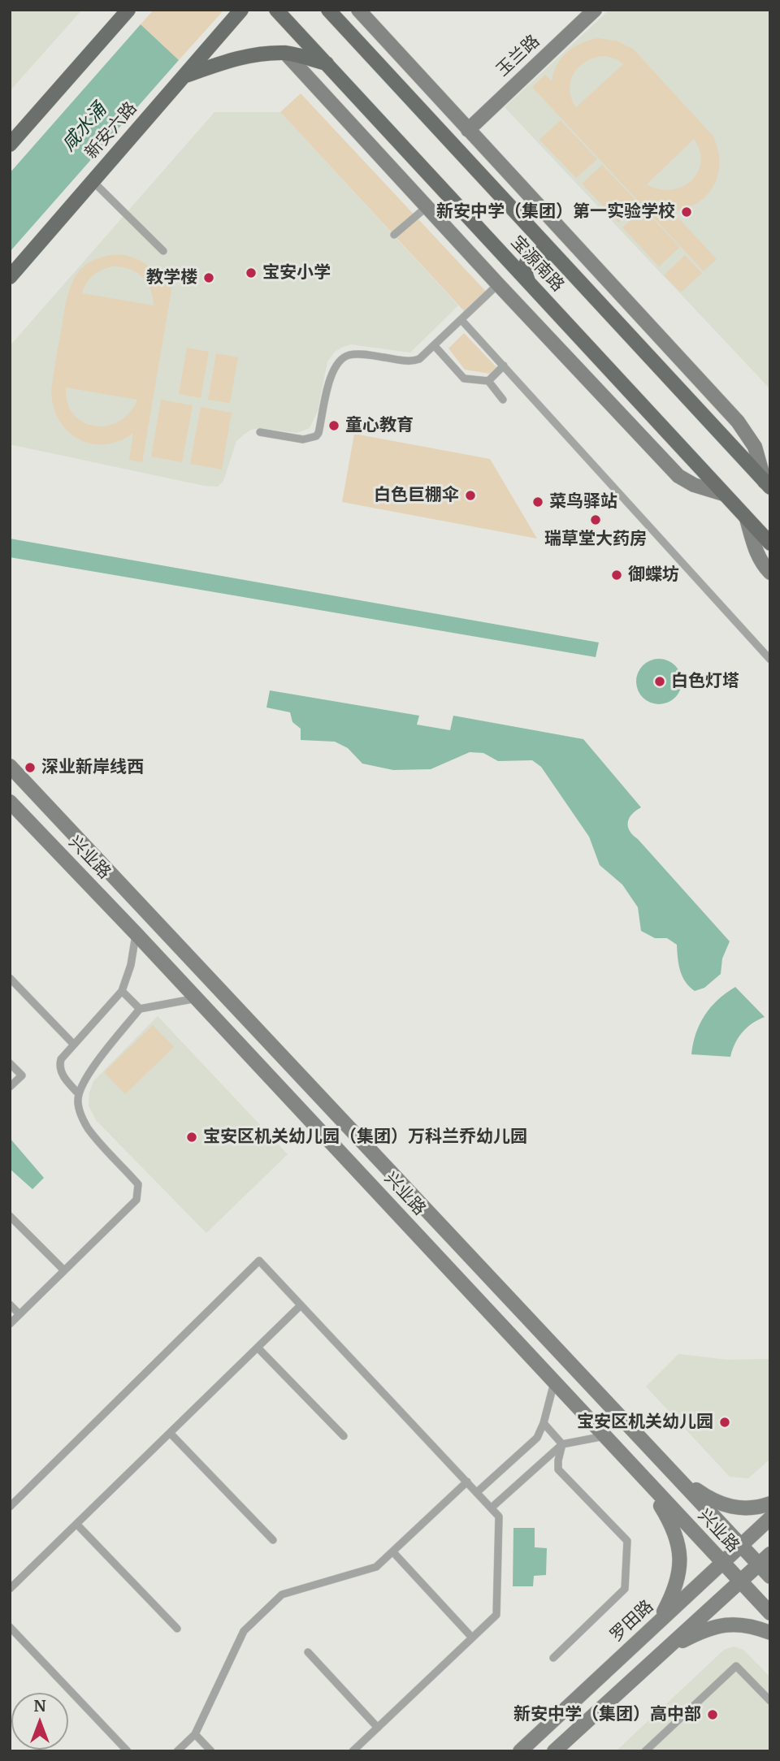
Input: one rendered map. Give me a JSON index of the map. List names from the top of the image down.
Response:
{
  "streets": {
    "main road": [
      "玉兰路",
      "新安六路",
      "宝源南路",
      "兴业路",
      "罗田路"
    ]
  },
  "crossings": [
    ["兴业路", "罗田路"]
  ],
  "water": ["咸水涌"],
  "places": [
    "新安中学（集团）第一实验学校",
    "宝安小学",
    "教学楼",
    "童心教育",
    "白色巨棚伞",
    "菜鸟驿站",
    "瑞草堂大药房",
    "御蝶坊",
    "白色灯塔",
    "深业新岸线西",
    "宝安区机关幼儿园（集团）万科兰乔幼儿园",
    "宝安区机关幼儿园",
    "新安中学（集团）高中部"
  ],
  "north": "top"
}
